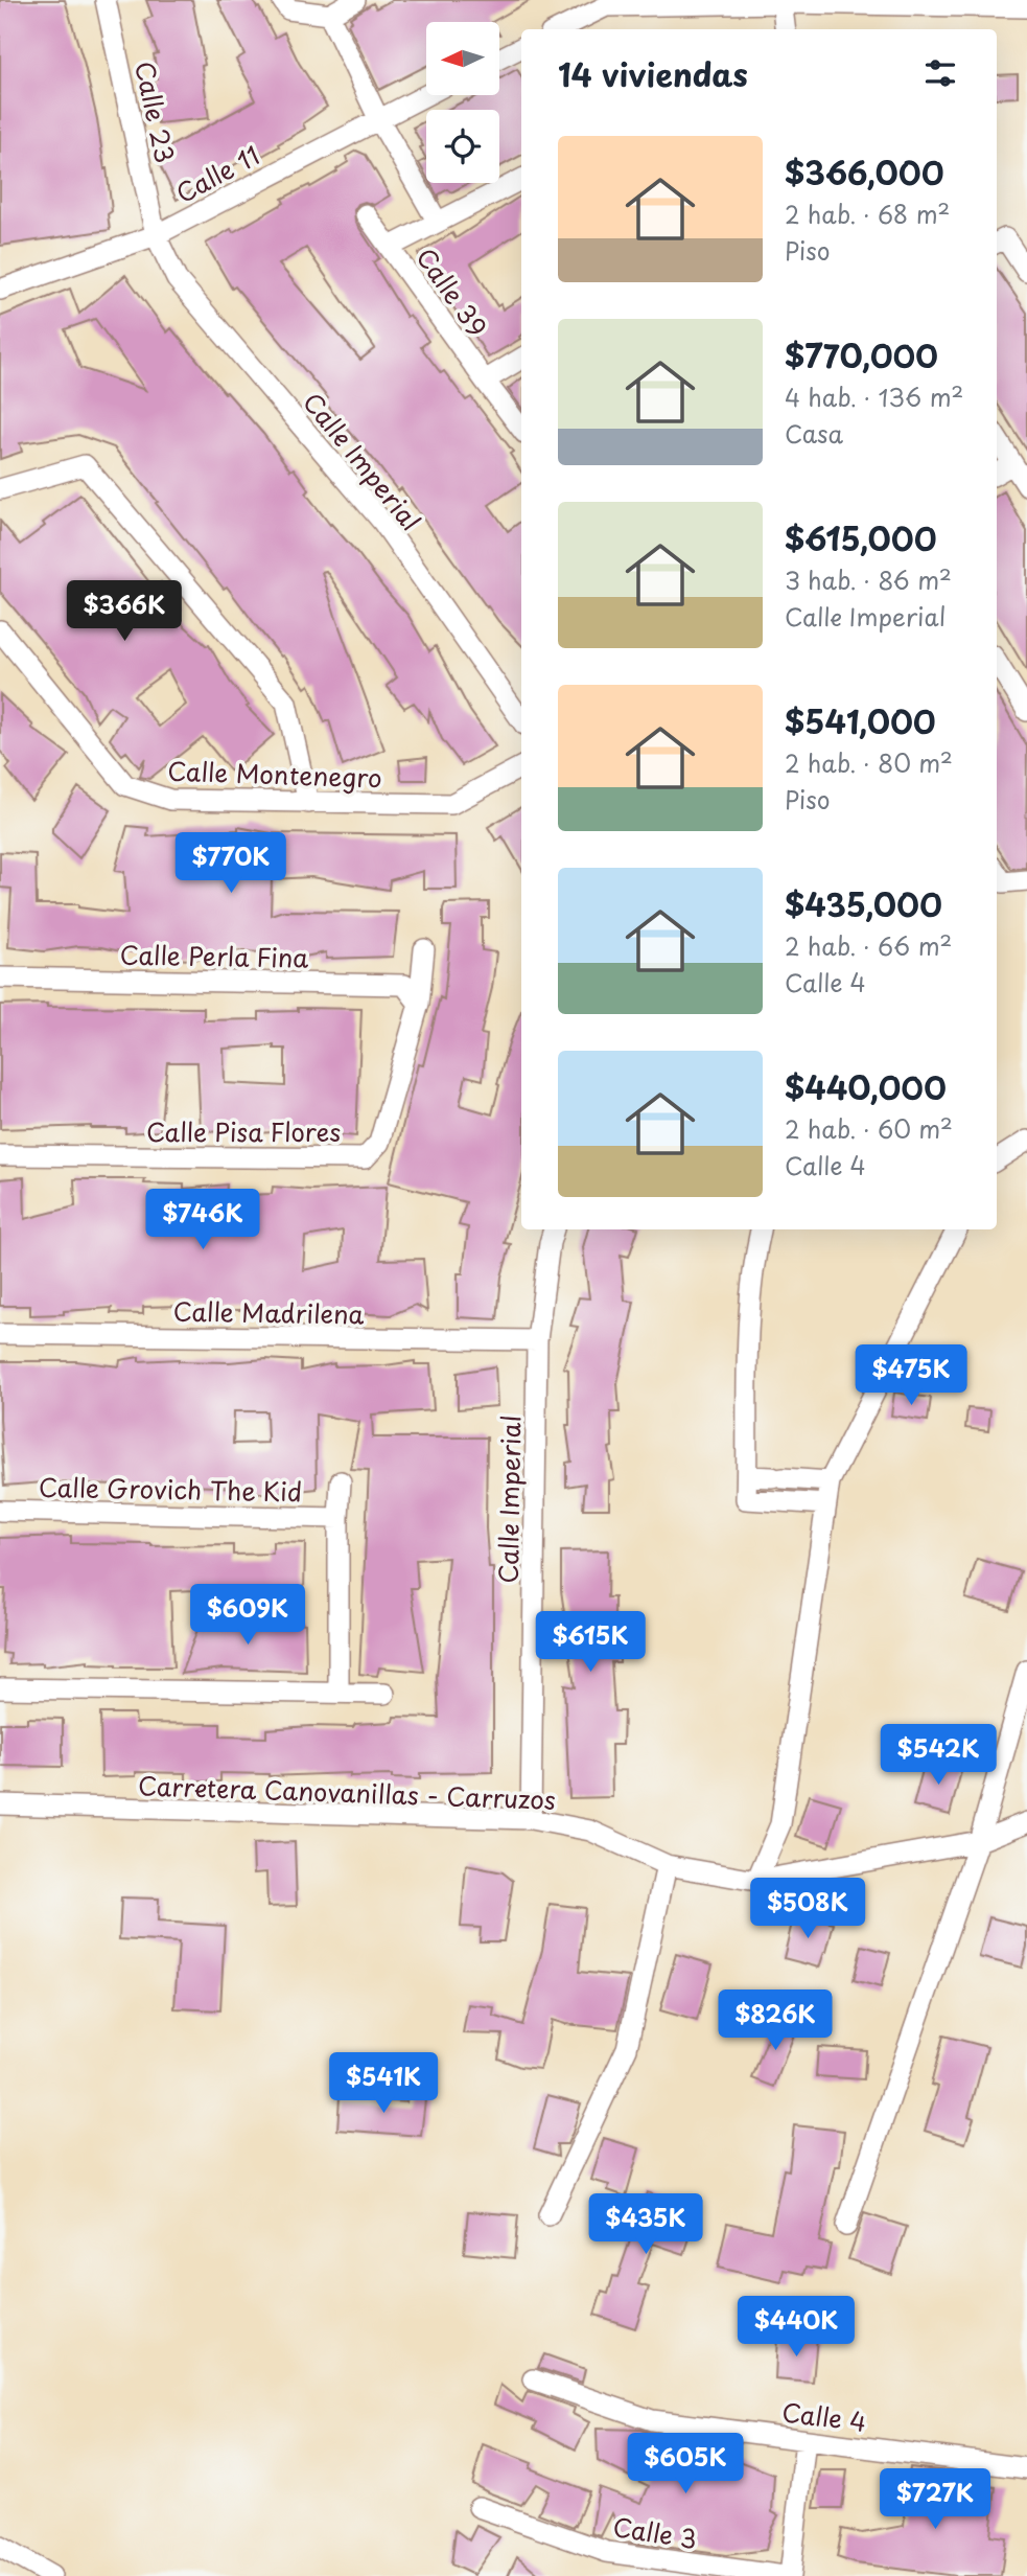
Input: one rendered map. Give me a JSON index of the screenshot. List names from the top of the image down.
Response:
{
  "streets": {
    "street": [
      "Calle 23",
      "Calle 11",
      "Calle 39",
      "Calle Imperial",
      "Calle Montenegro",
      "Calle Perla Fina",
      "Calle Pisa Flores",
      "Calle Madrilena",
      "Calle Grovich The Kid",
      "Carretera Canovanillas - Carruzos",
      "Calle 4",
      "Calle 3"
    ]
  },
  "crossings": [
    ["Calle 23", "Calle 11"],
    ["Calle 23", "Calle Imperial"],
    ["Calle 11", "Calle Imperial"],
    ["Calle Imperial", "Calle Madrilena"],
    ["Calle Imperial", "Carretera Canovanillas - Carruzos"],
    ["Calle Perla Fina", "Calle Pisa Flores"]
  ],
  "north": "left",
  "page": {
    "heading": "14 viviendas",
    "list": [
      {
        "name": "$366,000",
        "note": "2 hab. · 68 m² · Piso"
      },
      {
        "name": "$770,000",
        "note": "4 hab. · 136 m² · Casa"
      },
      {
        "name": "$615,000",
        "note": "3 hab. · 86 m² · Calle Imperial"
      },
      {
        "name": "$541,000",
        "note": "2 hab. · 80 m² · Piso"
      },
      {
        "name": "$435,000",
        "note": "2 hab. · 66 m² · Calle 4"
      },
      {
        "name": "$440,000",
        "note": "2 hab. · 60 m² · Calle 4"
      }
    ],
    "price": [
      "$366K",
      "$770K",
      "$746K",
      "$475K",
      "$609K",
      "$615K",
      "$542K",
      "$508K",
      "$826K",
      "$541K",
      "$435K",
      "$440K",
      "$605K",
      "$727K"
    ]
  }
}
